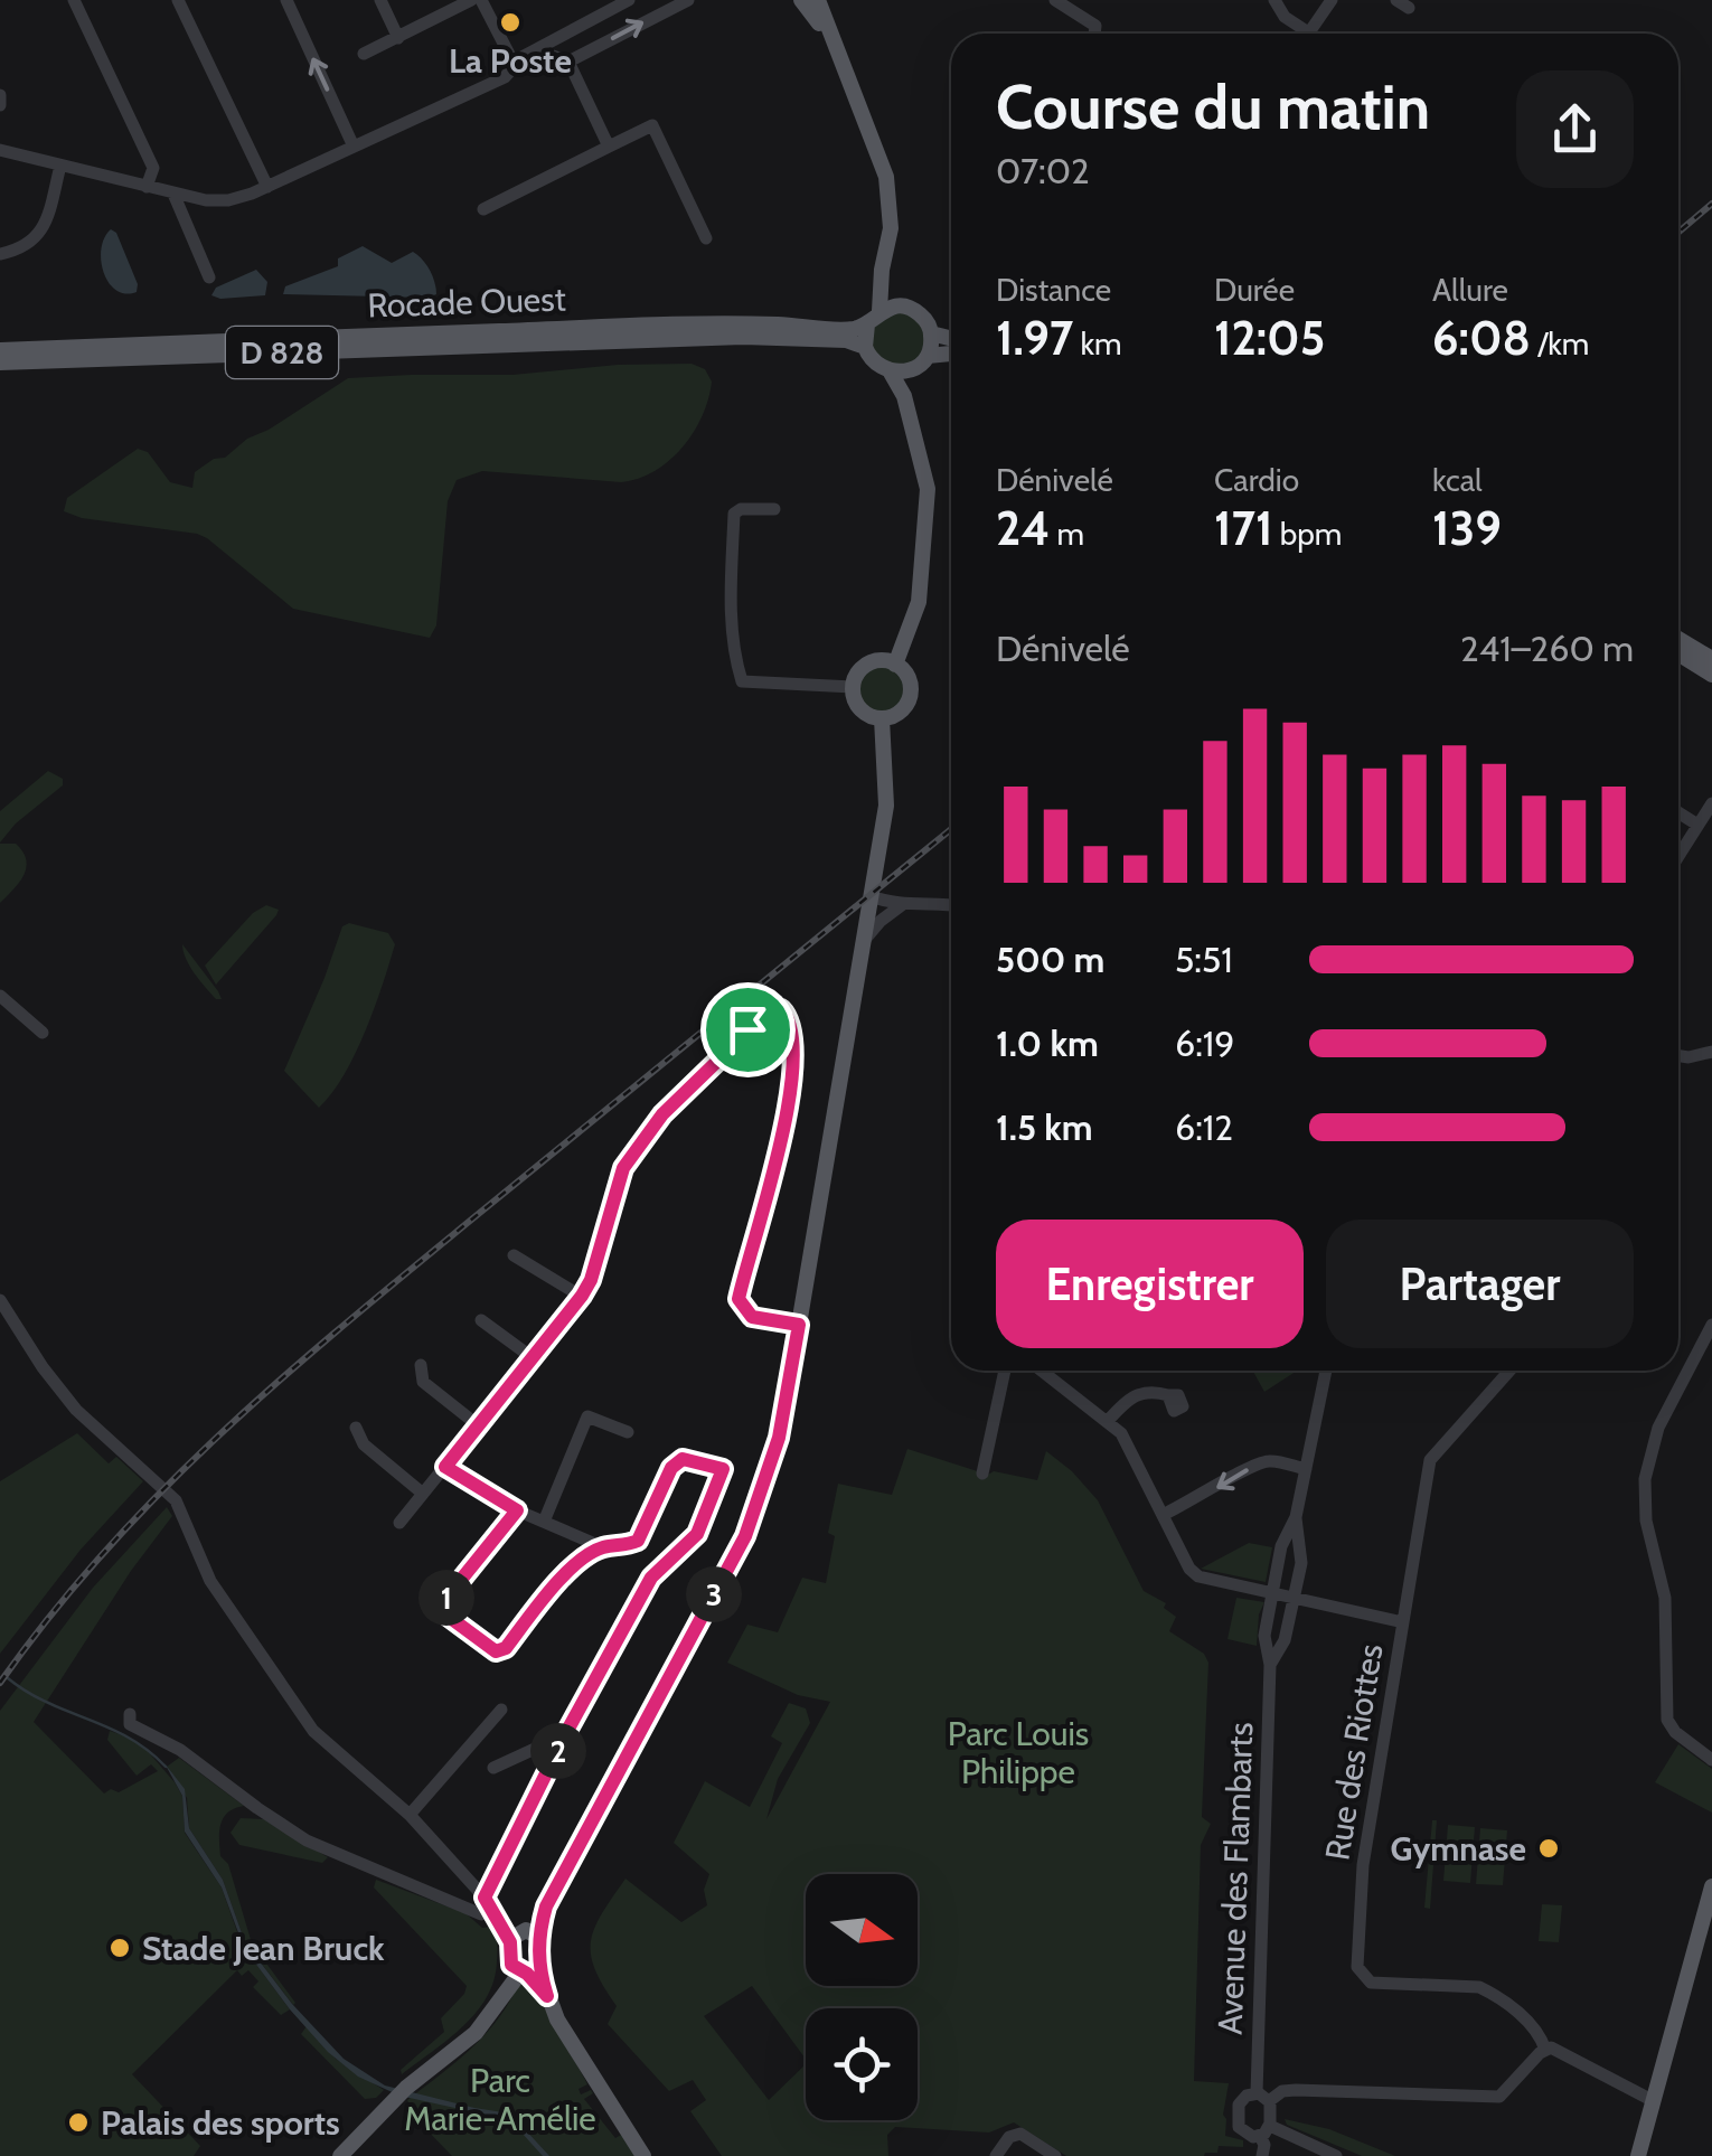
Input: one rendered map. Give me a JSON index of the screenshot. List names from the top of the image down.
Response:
{
  "streets": {
    "main road": ["Rocade Ouest", "D 828"],
    "street": ["Rue des Riottes", "Avenue des Flambarts"]
  },
  "parks": ["Parc Louis Philippe", "Parc Marie-Amélie"],
  "places": [
    "La Poste",
    "Gymnase",
    "Stade Jean Bruck",
    "Palais des sports"
  ],
  "north": "right",
  "page": {
    "heading": ["Course du matin", "07:02"],
    "stats": [
      ["Distance", "1.97 km"],
      ["Durée", "12:05"],
      ["Allure", "6:08 /km"],
      ["Dénivelé", "24 m"],
      ["Cardio", "171 bpm"],
      ["kcal", "139"]
    ],
    "chart": ["Dénivelé", "241–260 m"],
    "list": [
      {
        "name": "500 m",
        "note": "5:51"
      },
      {
        "name": "1.0 km",
        "note": "6:19"
      },
      {
        "name": "1.5 km",
        "note": "6:12"
      }
    ],
    "buttons": ["Enregistrer", "Partager"],
    "pins": ["3", "1", "2"]
  }
}
